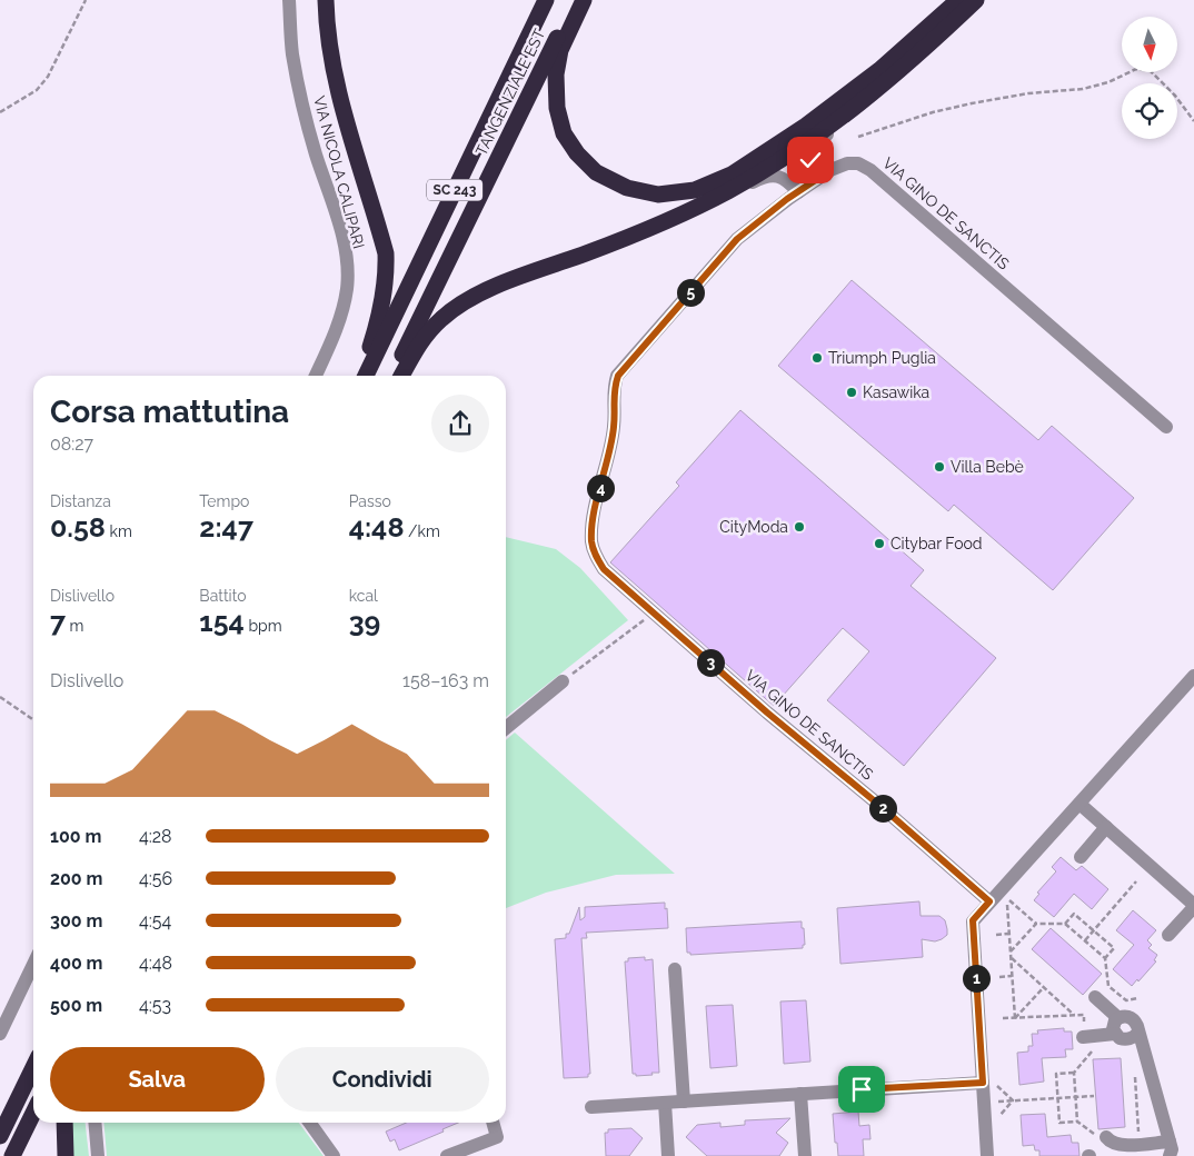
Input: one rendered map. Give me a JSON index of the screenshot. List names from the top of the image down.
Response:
{
  "streets": {
    "highway": ["TANGENZIALE EST", "SC 243"],
    "street": ["VIA NICOLA CALIPARI", "VIA GINO DE SANCTIS"]
  },
  "places": [
    "Triumph Puglia",
    "Kasawika",
    "Villa Bebè",
    "CityModa",
    "Citybar Food"
  ],
  "north": "bottom",
  "page": {
    "pins": [
      "5",
      "4",
      "3",
      "2",
      "1"
    ],
    "heading": ["Corsa mattutina", "08:27"],
    "stats": [
      ["Distanza", "0.58 km"],
      ["Tempo", "2:47"],
      ["Passo", "4:48 /km"],
      ["Dislivello", "7 m"],
      ["Battito", "154 bpm"],
      ["kcal", "39"]
    ],
    "chart": ["Dislivello", "158–163 m"],
    "list": [
      {
        "name": "100 m",
        "note": "4:28"
      },
      {
        "name": "200 m",
        "note": "4:56"
      },
      {
        "name": "300 m",
        "note": "4:54"
      },
      {
        "name": "400 m",
        "note": "4:48"
      },
      {
        "name": "500 m",
        "note": "4:53"
      }
    ],
    "buttons": ["Salva", "Condividi"]
  }
}
